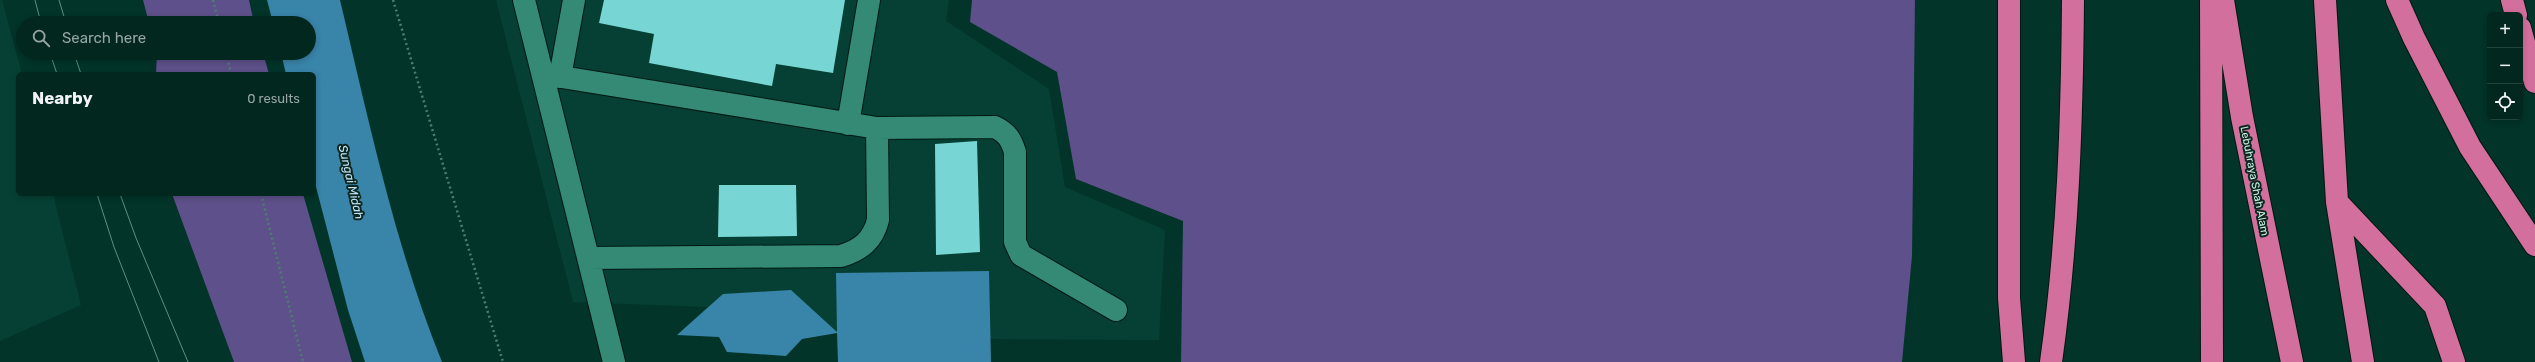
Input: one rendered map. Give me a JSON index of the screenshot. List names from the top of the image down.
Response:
{
  "streets": {
    "highway": ["Lebuhraya Shah Alam"]
  },
  "water": ["Sungai Midah"],
  "page": {
    "map_buttons": ["+", "−"],
    "search": "Search here",
    "heading": ["Nearby", "0 results"]
  }
}
